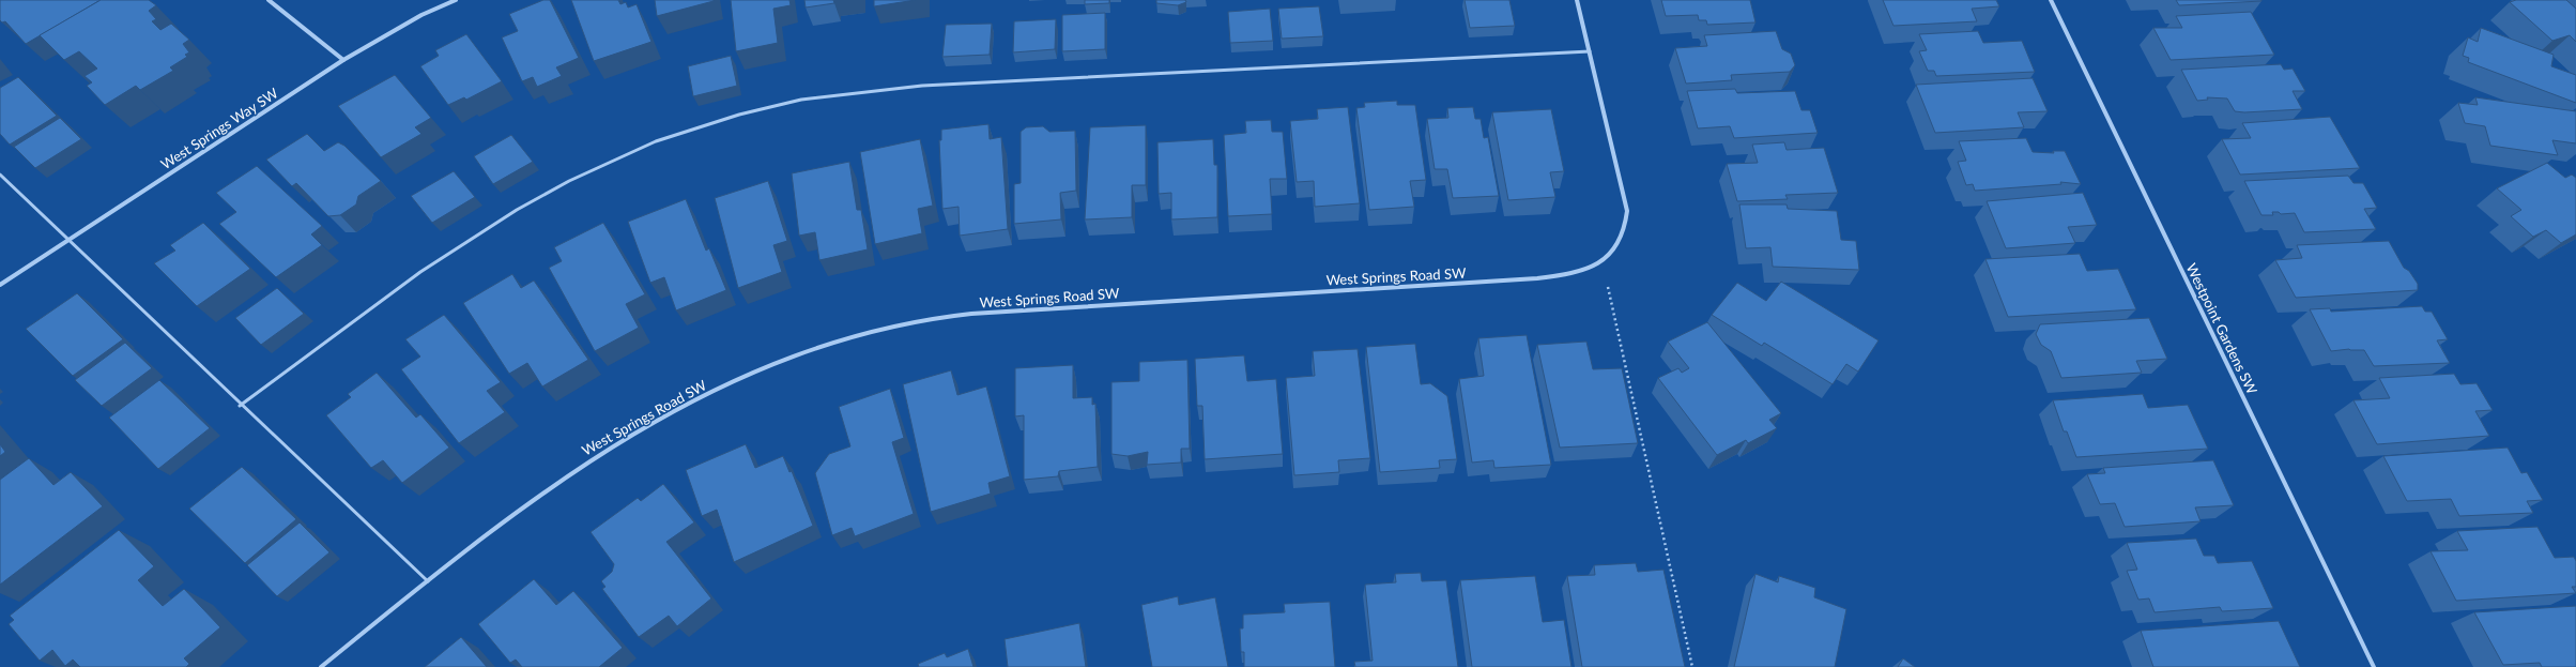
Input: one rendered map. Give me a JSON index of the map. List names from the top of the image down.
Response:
{
  "streets": {
    "street": ["West Springs Way SW", "West Springs Road SW", "Westpoint Gardens SW"]
  }
}
